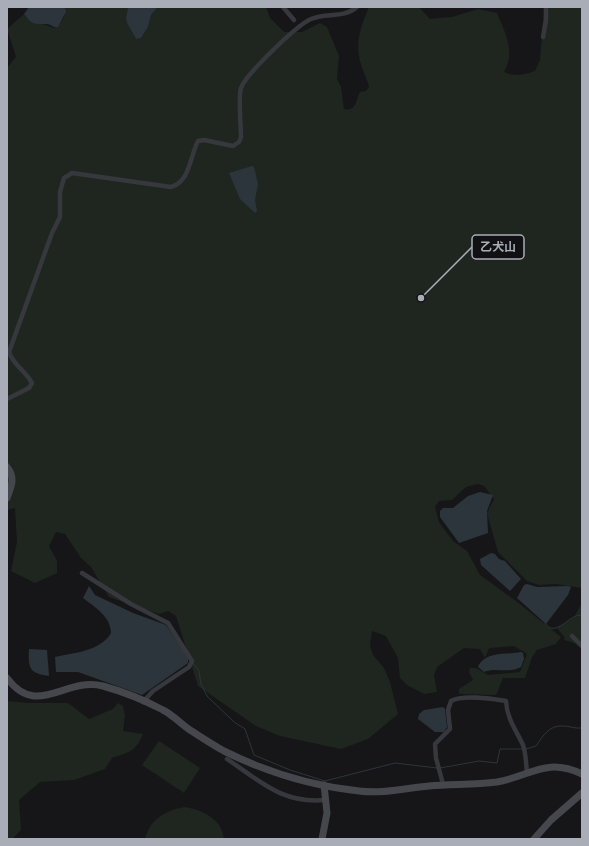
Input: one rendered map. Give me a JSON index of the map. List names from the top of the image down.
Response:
{
  "places": ["乙犬山"]
}
